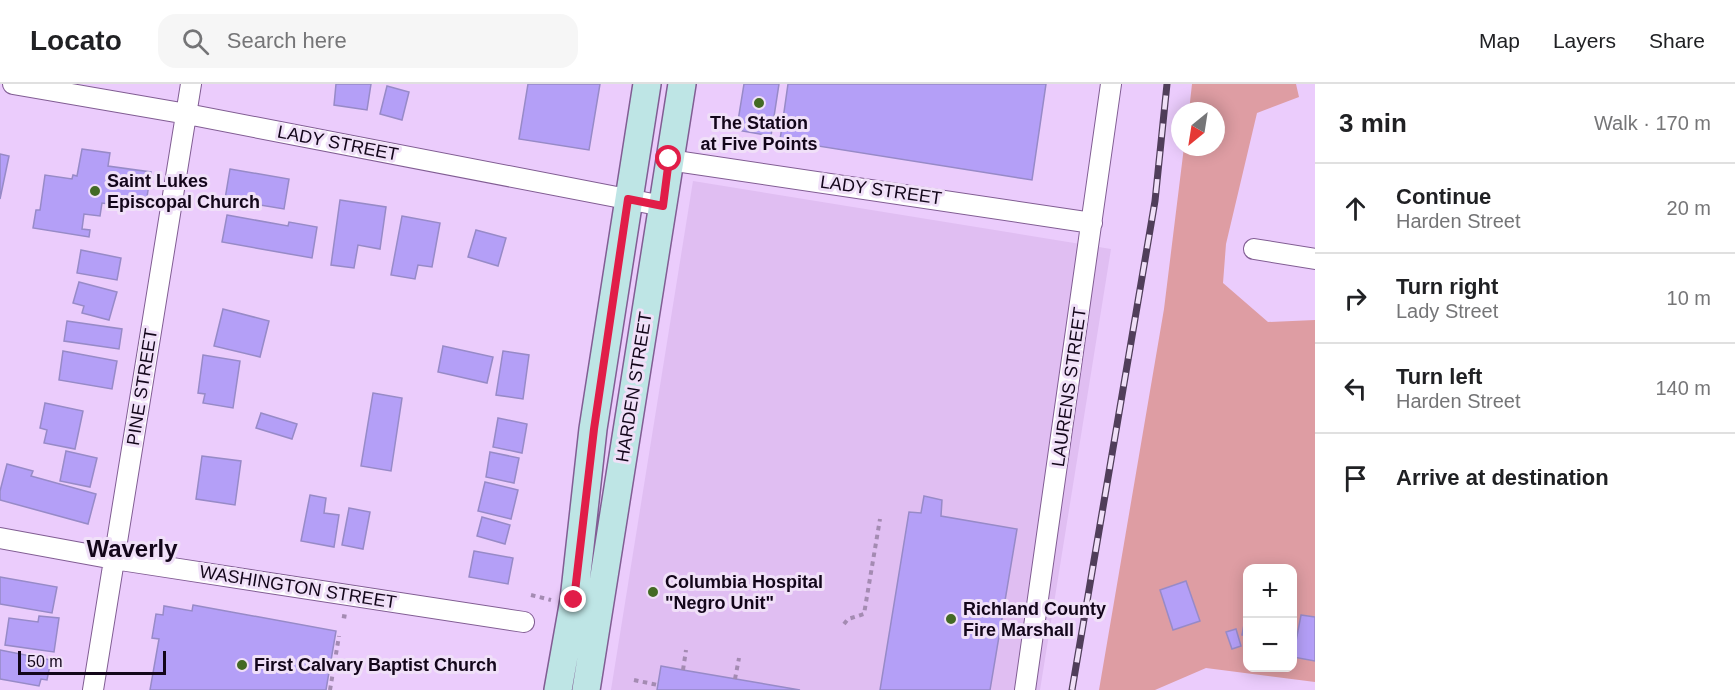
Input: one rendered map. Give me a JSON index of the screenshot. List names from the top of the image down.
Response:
{
  "streets": {
    "main road": ["HARDEN STREET"],
    "street": [
      "LADY STREET",
      "PINE STREET",
      "LAURENS STREET",
      "WASHINGTON STREET"
    ]
  },
  "crossings": [
    ["LADY STREET", "PINE STREET"],
    ["LADY STREET", "HARDEN STREET"],
    ["LADY STREET", "LAURENS STREET"],
    ["PINE STREET", "WASHINGTON STREET"]
  ],
  "districts": ["Waverly"],
  "places": [
    "The Station at Five Points",
    "Saint Lukes Episcopal Church",
    "Columbia Hospital \"Negro Unit\"",
    "Richland County Fire Marshall",
    "First Calvary Baptist Church"
  ],
  "scale_bar": "50 m",
  "north": "bottom left",
  "page": {
    "header": "Locato",
    "search": "Search here",
    "nav": ["Map", "Layers", "Share"],
    "heading": ["3 min", "Walk · 170 m"],
    "list": [
      ["Continue", "Harden Street", "20 m"],
      ["Turn right", "Lady Street", "10 m"],
      ["Turn left", "Harden Street", "140 m"],
      "Arrive at destination"
    ],
    "map_buttons": ["+", "−"],
    "scale": "50 m"
  }
}
